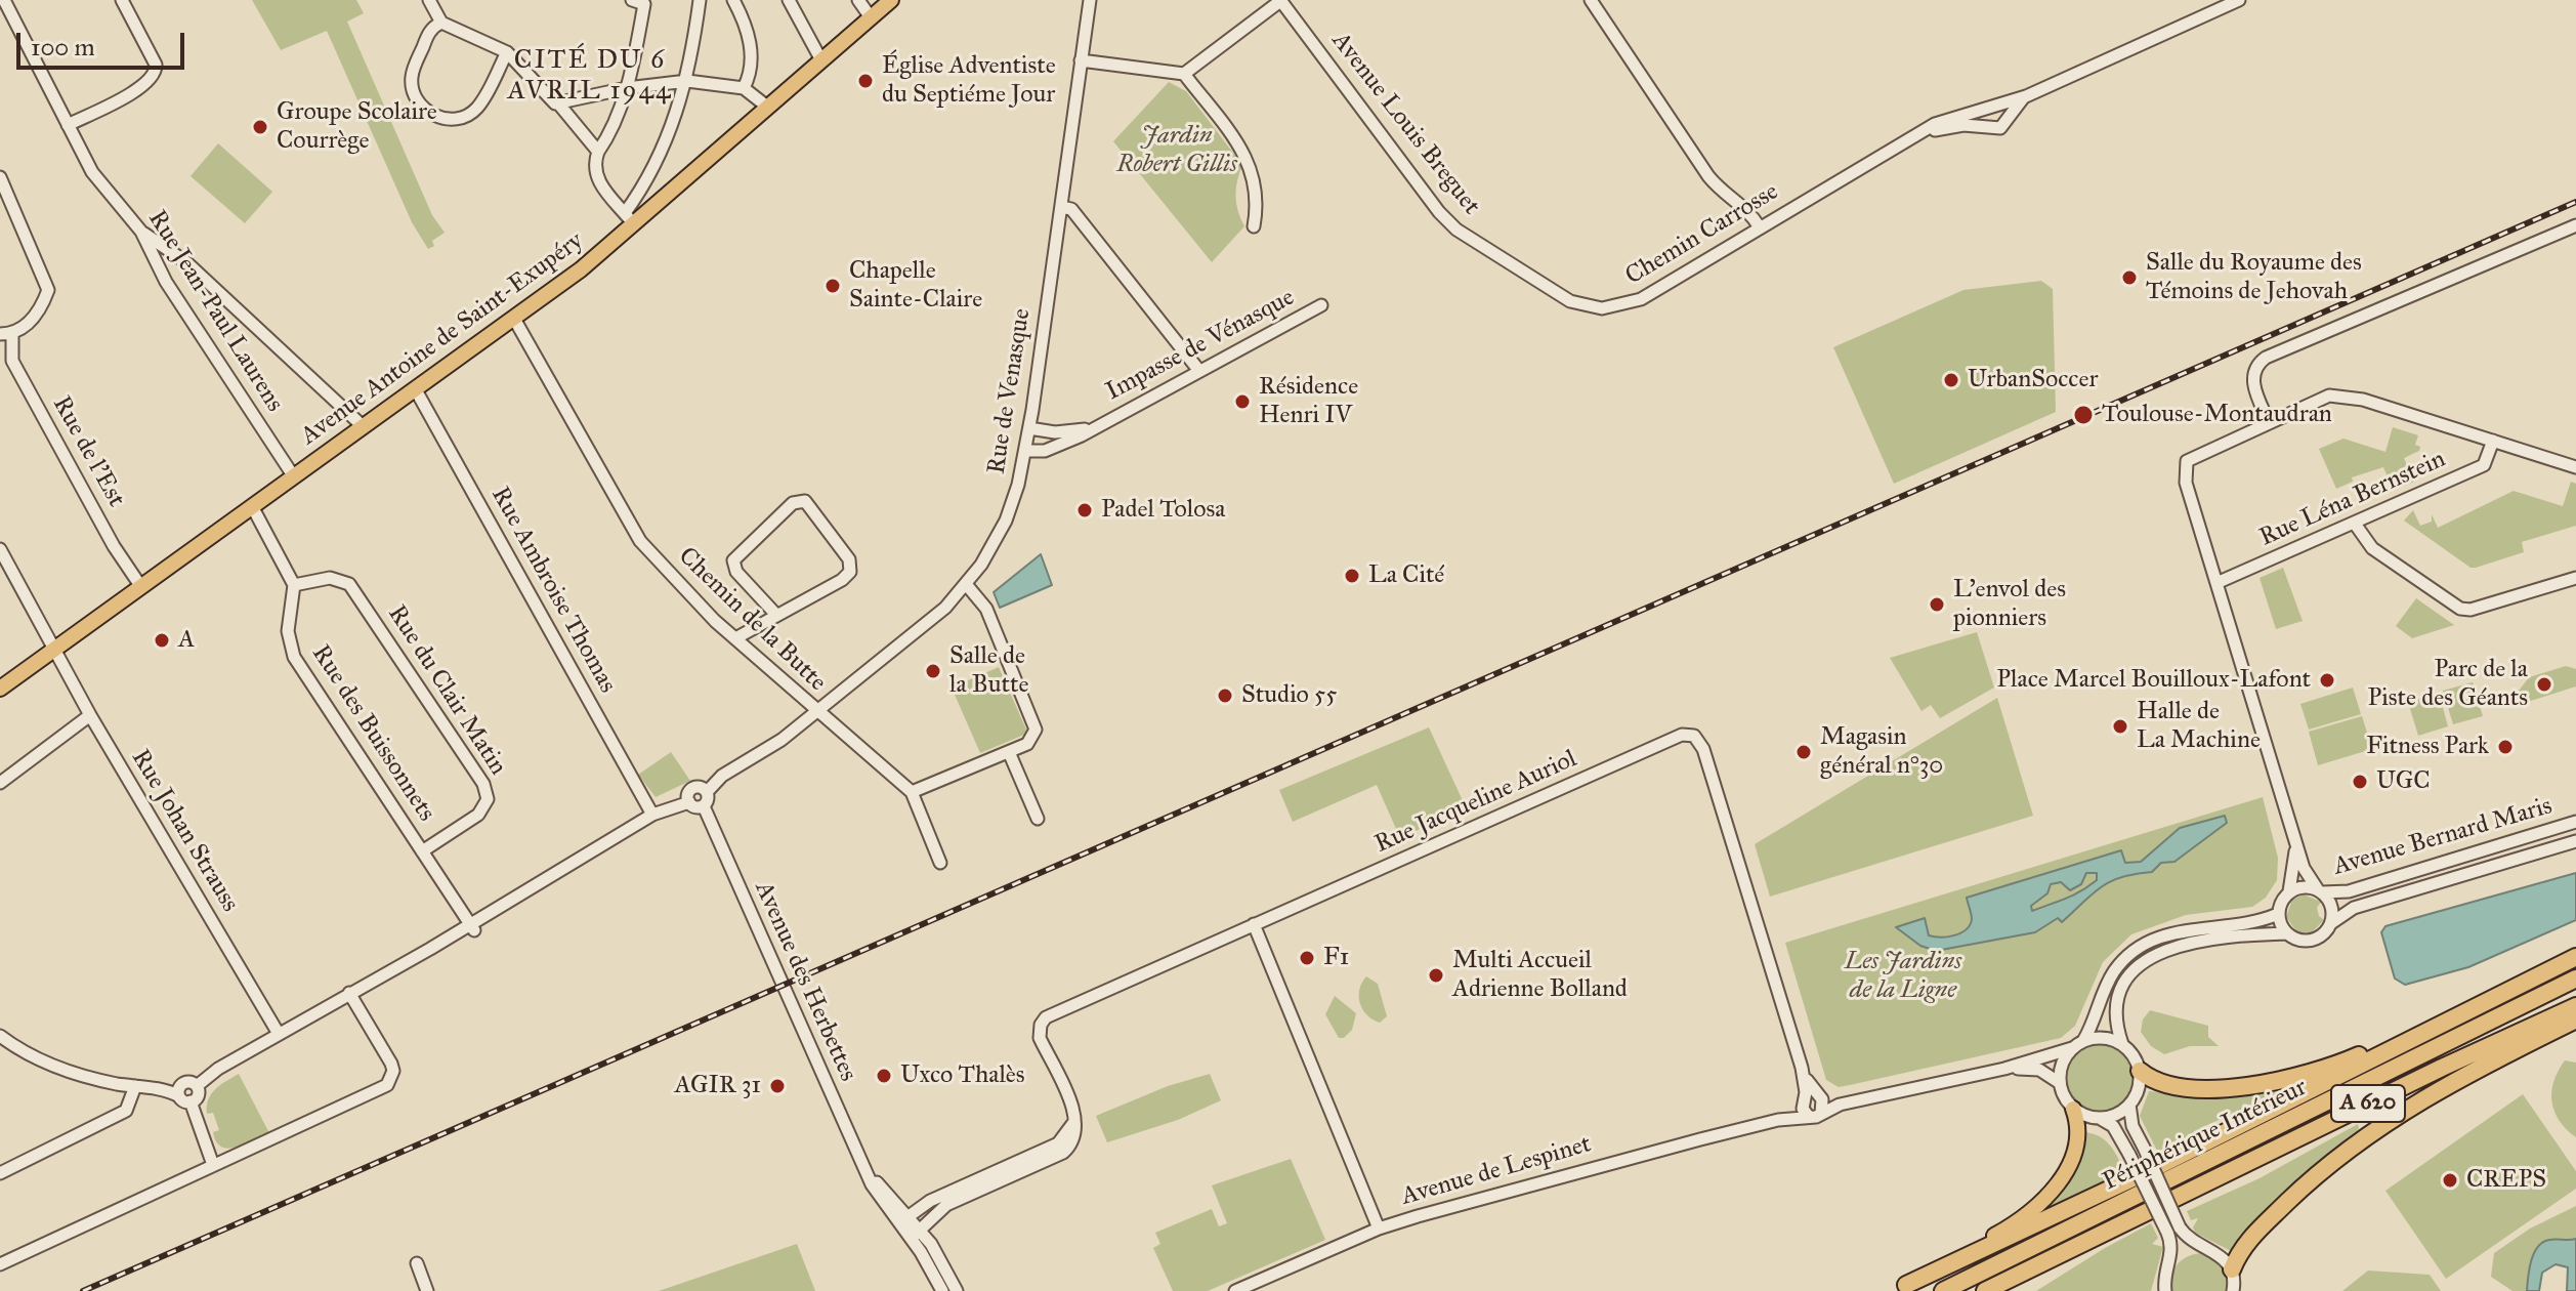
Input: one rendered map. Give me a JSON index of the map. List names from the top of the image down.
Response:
{
  "streets": {
    "highway": ["A 620", "Périphérique Intérieur"],
    "main road": ["Avenue Antoine de Saint-Exupéry"],
    "street": [
      "Avenue Louis Breguet",
      "Chemin Carrosse",
      "Rue Jean-Paul Laurens",
      "Impasse de Vénasque",
      "Rue de Venasque",
      "Rue de l'Est",
      "Rue Léna Bernstein",
      "Rue Ambroise Thomas",
      "Chemin de la Butte",
      "Rue du Clair Matin",
      "Rue des Buissonnets",
      "Rue Jacqueline Auriol",
      "Rue Johan Strauss",
      "Avenue Bernard Maris",
      "Avenue des Herbettes",
      "Avenue de Lespinet"
    ]
  },
  "crossings": [
    ["Avenue Louis Breguet", "Chemin Carrosse"],
    ["Rue Jean-Paul Laurens", "Avenue Antoine de Saint-Exupéry"],
    ["Avenue Antoine de Saint-Exupéry", "Rue de l'Est"],
    ["Avenue Antoine de Saint-Exupéry", "Rue Ambroise Thomas"],
    ["Avenue Antoine de Saint-Exupéry", "Chemin de la Butte"],
    ["Avenue Antoine de Saint-Exupéry", "Rue Johan Strauss"],
    ["Impasse de Vénasque", "Rue de Venasque"],
    ["Rue de Venasque", "Chemin de la Butte"],
    ["Chemin de la Butte", "Avenue des Herbettes"],
    ["Rue du Clair Matin", "Rue des Buissonnets"],
    ["Rue Jacqueline Auriol", "Avenue de Lespinet"]
  ],
  "districts": ["CITÉ DU 6 AVRIL 1944"],
  "parks": ["Jardin Robert Gillis", "Les Jardins de la Ligne"],
  "places": [
    "Église Adventiste du Septiéme Jour",
    "Groupe Scolaire Courrège",
    "Salle du Royaume des Témoins de Jehovah",
    "Chapelle Sainte-Claire",
    "UrbanSoccer",
    "Résidence Henri IV",
    "Toulouse-Montaudran",
    "Padel Tolosa",
    "La Cité",
    "L'envol des pionniers",
    "A",
    "Salle de la Butte",
    "Place Marcel Bouilloux-Lafont",
    "Parc de la Piste des Géants",
    "Studio 55",
    "Halle de La Machine",
    "Fitness Park",
    "Magasin général n°30",
    "UGC",
    "F1",
    "Multi Accueil Adrienne Bolland",
    "Uxco Thalès",
    "AGIR 31",
    "CREPS"
  ],
  "scale_bar": "100 m"
}
